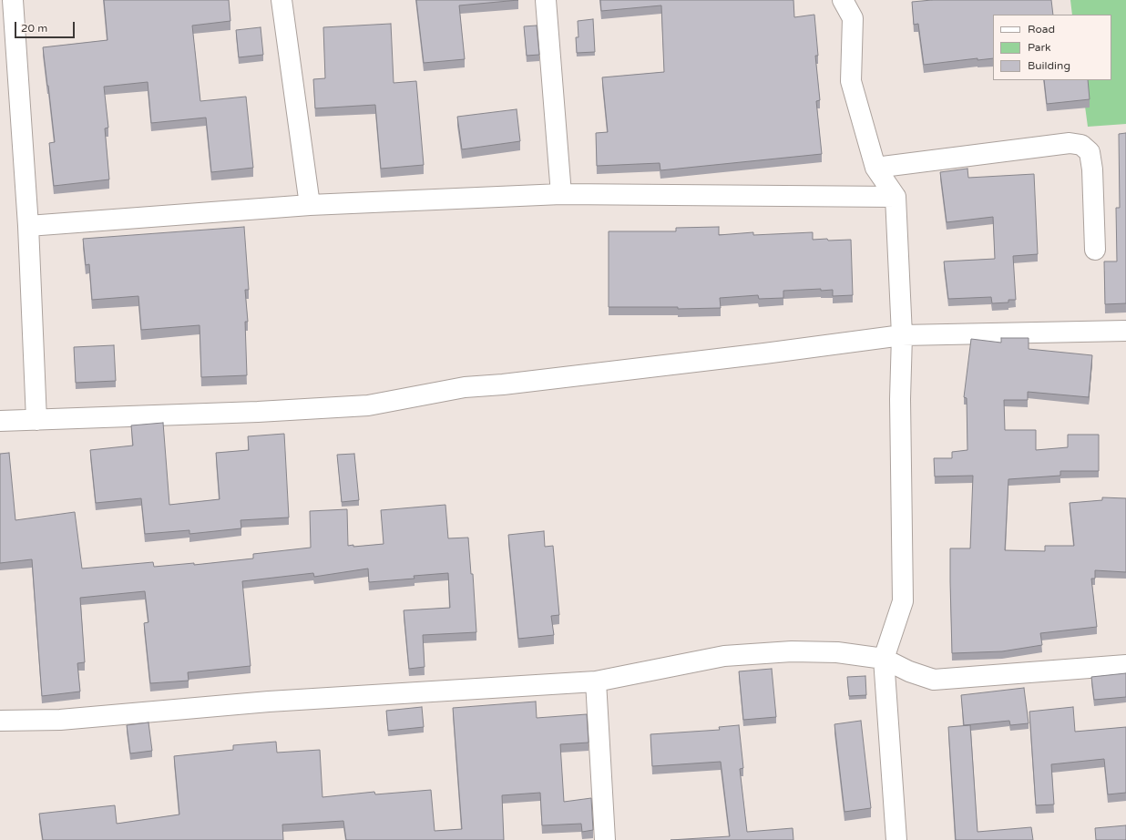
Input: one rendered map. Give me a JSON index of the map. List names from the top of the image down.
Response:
{
  "legend": ["Road", "Park", "Building"],
  "scale_bar": "20 m"
}
